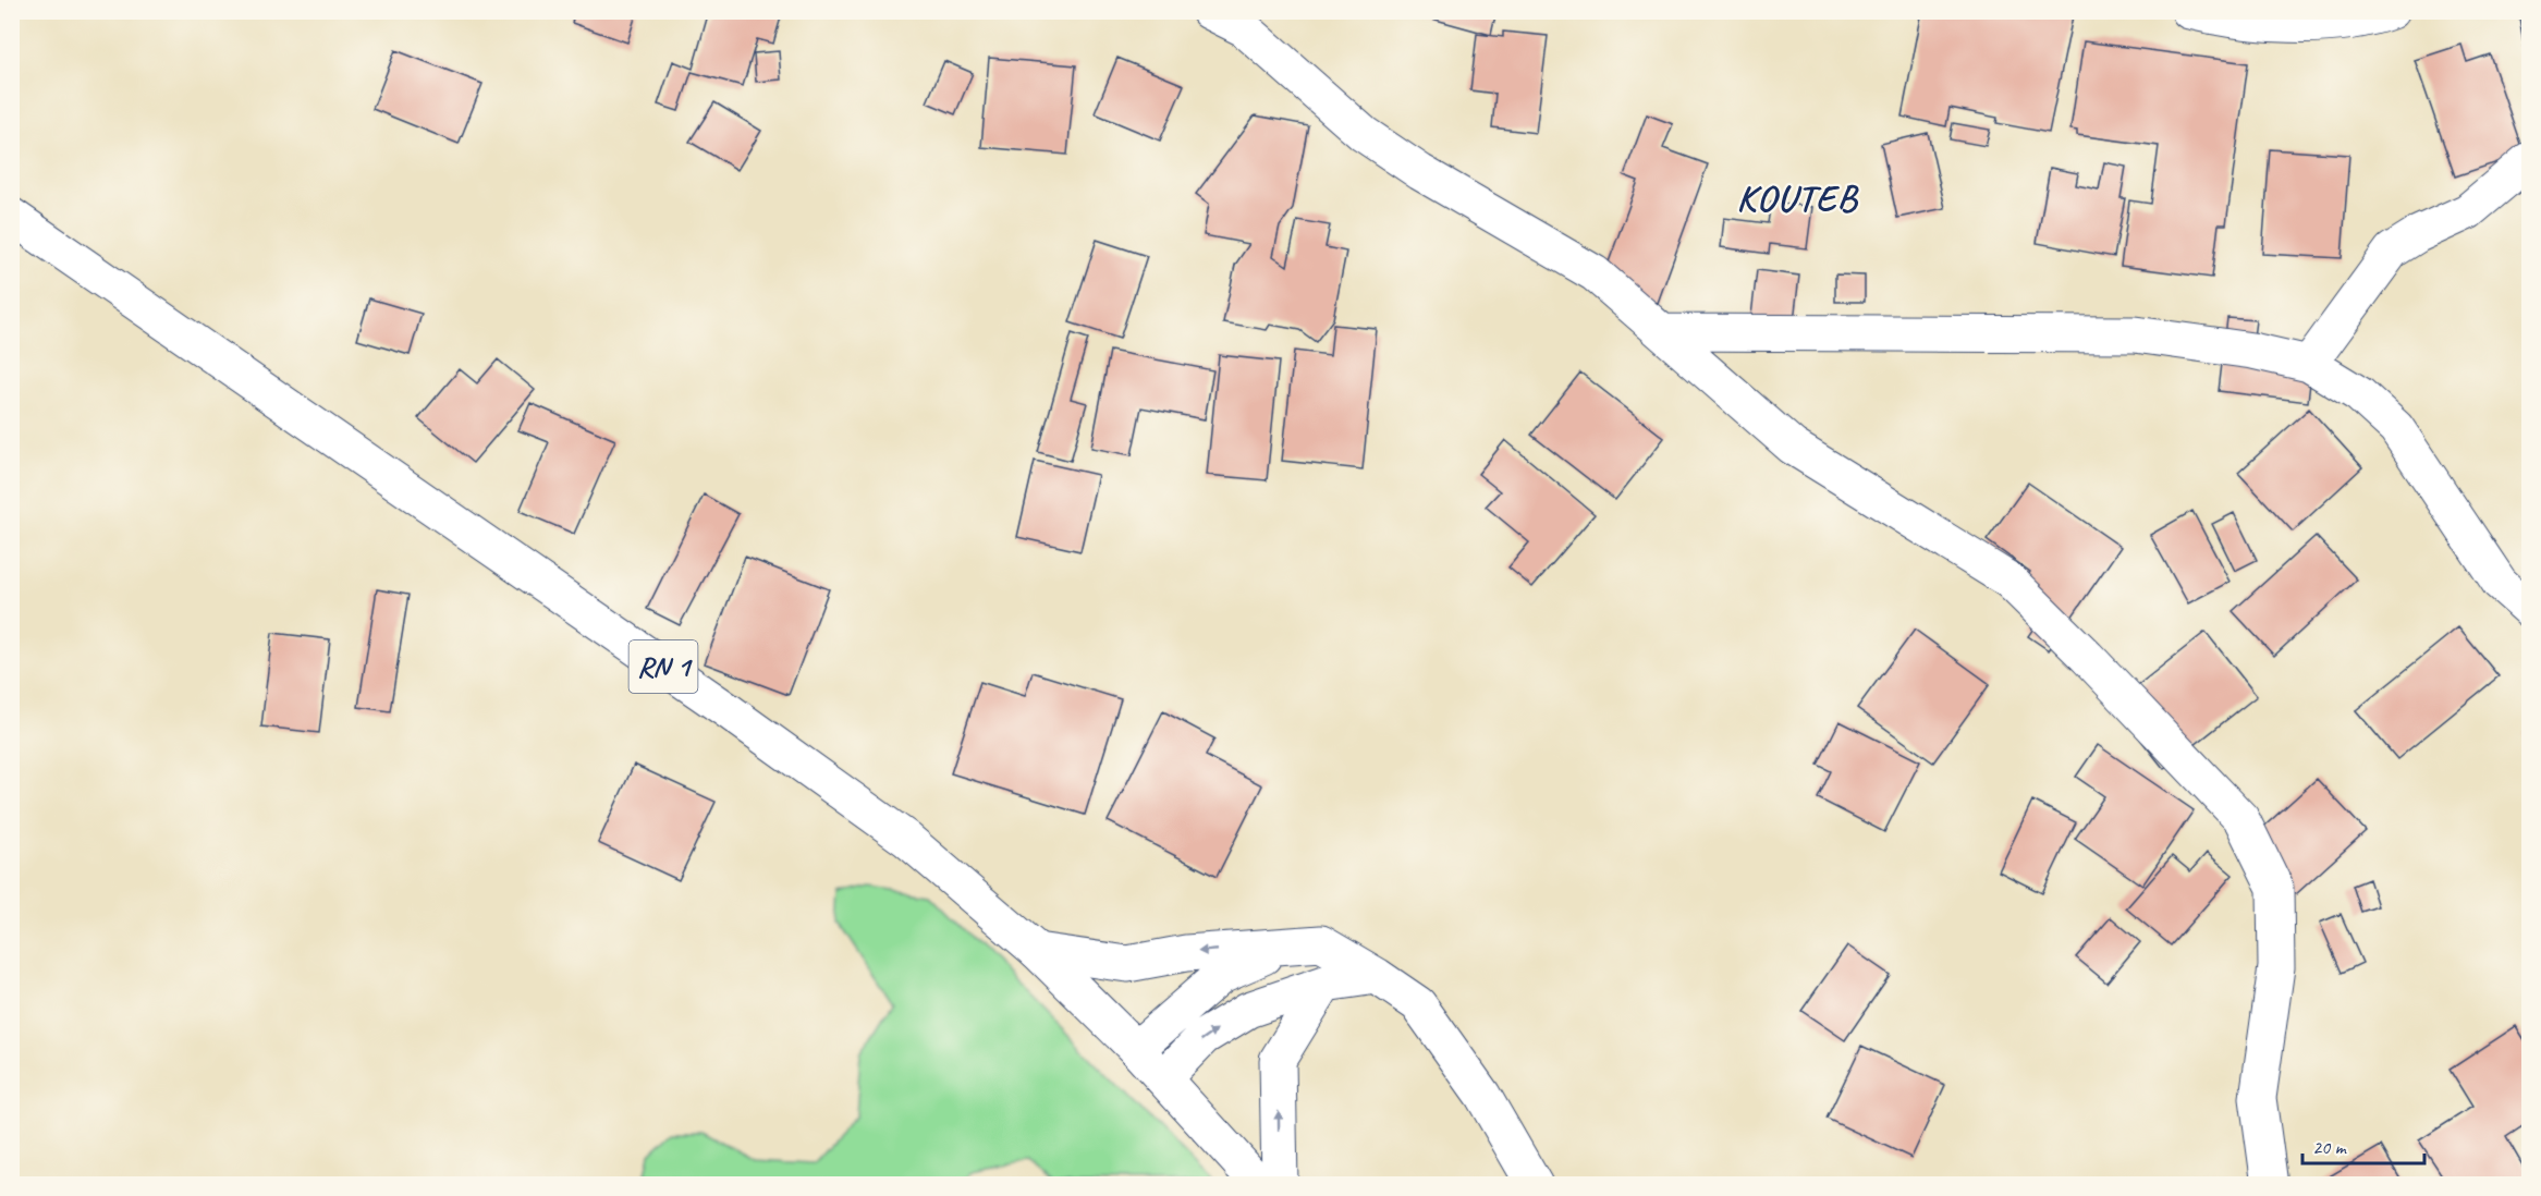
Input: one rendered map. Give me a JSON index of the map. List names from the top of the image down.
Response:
{
  "streets": {
    "street": ["RN 1"]
  },
  "districts": ["KOUTEB"],
  "scale_bar": "20 m"
}
